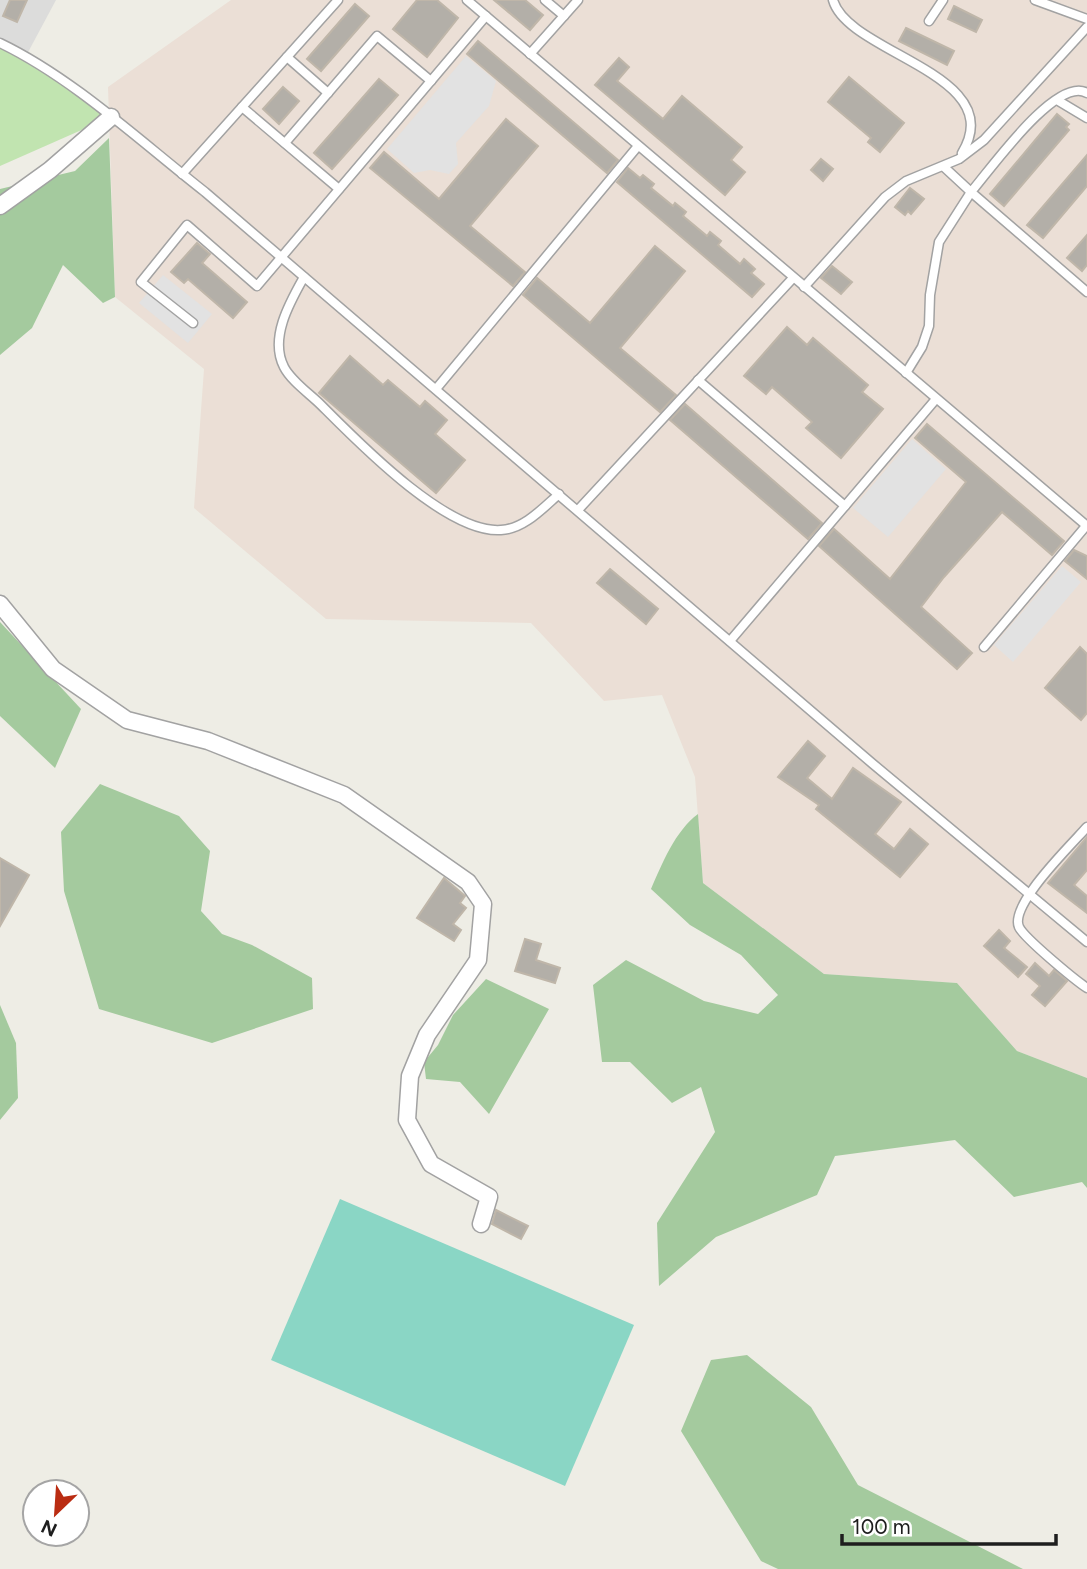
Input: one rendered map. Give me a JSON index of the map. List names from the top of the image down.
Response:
{
  "scale_bar": "100 m",
  "north": "bottom left"
}
